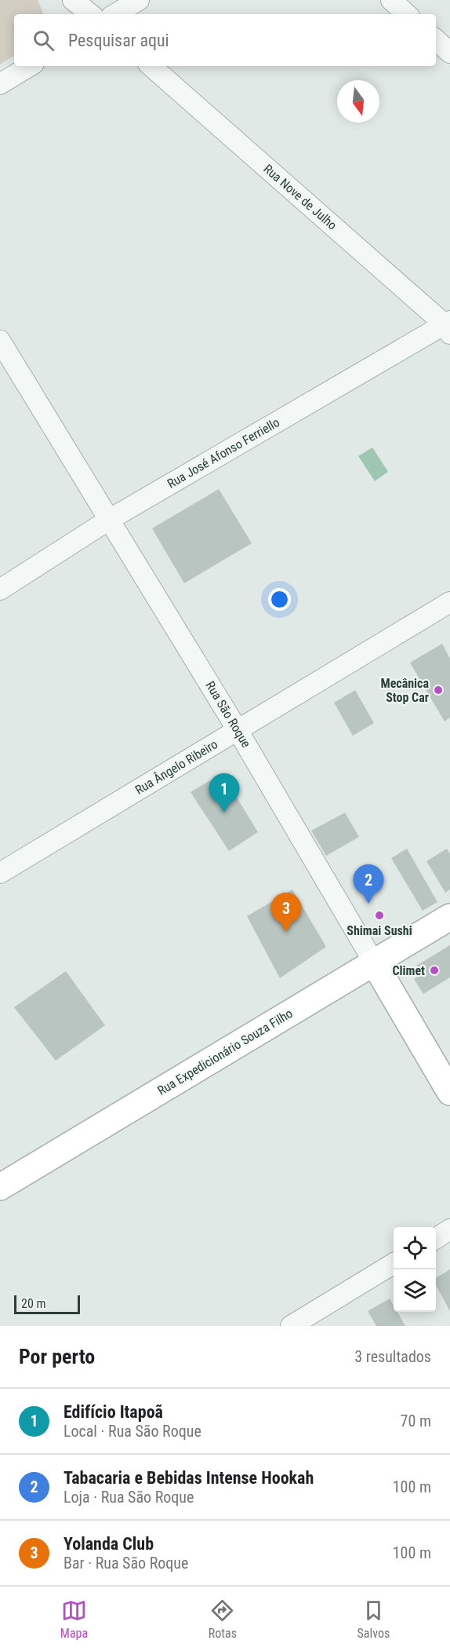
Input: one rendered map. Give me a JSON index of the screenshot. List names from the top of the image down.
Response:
{
  "streets": {
    "main road": ["Rua São Roque", "Rua Expedicionário Souza Filho"],
    "street": ["Rua Nove de Julho", "Rua José Afonso Ferriello", "Rua Ângelo Ribeiro"]
  },
  "crossings": [
    ["Rua Nove de Julho", "Rua José Afonso Ferriello"],
    ["Rua José Afonso Ferriello", "Rua São Roque"],
    ["Rua São Roque", "Rua Ângelo Ribeiro"],
    ["Rua São Roque", "Rua Expedicionário Souza Filho"]
  ],
  "places": ["Mecânica Stop Car", "Shimai Sushi", "Climet"],
  "scale_bar": "20 m",
  "north": "bottom",
  "page": {
    "search": "Pesquisar aqui",
    "pins": ["1", "2", "3"],
    "scale": "20 m",
    "heading": ["Por perto", "3 resultados"],
    "list": [
      {
        "mark": "1",
        "name": "Edifício Itapoã",
        "note": "Local · Rua São Roque",
        "value": "70 m"
      },
      {
        "mark": "2",
        "name": "Tabacaria e Bebidas Intense Hookah",
        "note": "Loja · Rua São Roque",
        "value": "100 m"
      },
      {
        "mark": "3",
        "name": "Yolanda Club",
        "note": "Bar · Rua São Roque",
        "value": "100 m"
      }
    ],
    "nav": ["Mapa", "Rotas", "Salvos"]
  }
}
